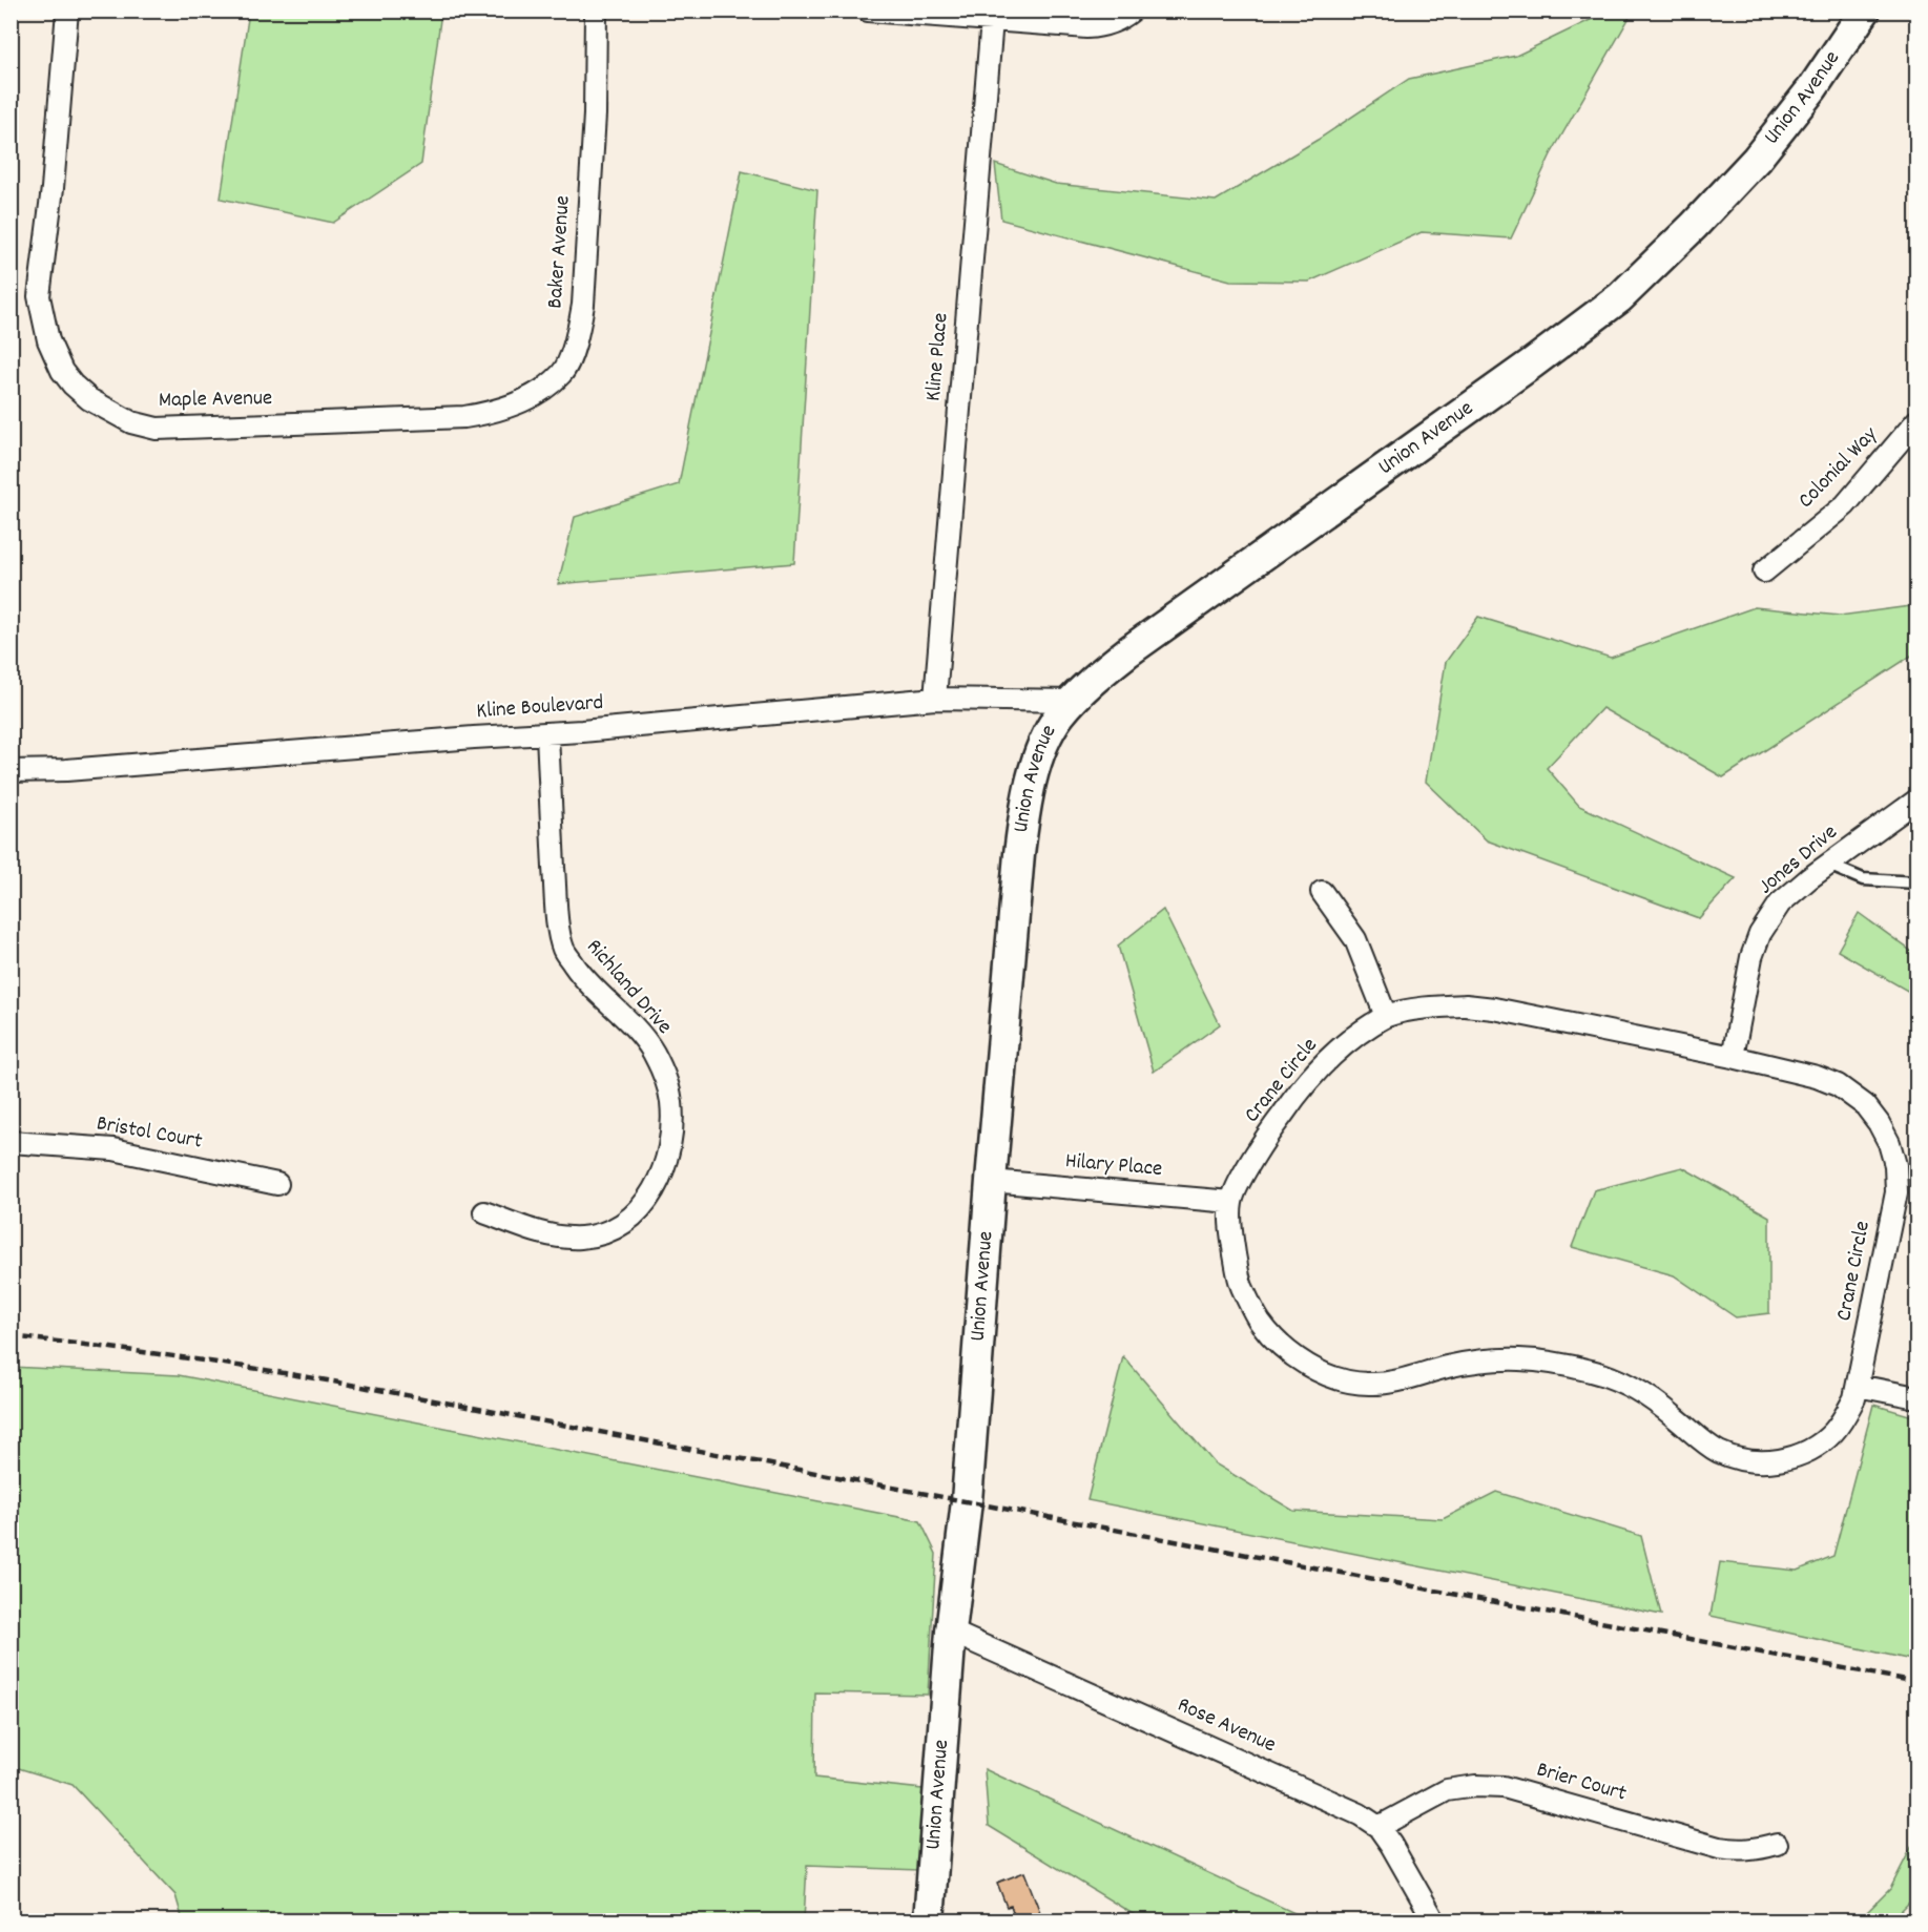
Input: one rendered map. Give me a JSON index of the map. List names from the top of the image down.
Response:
{
  "streets": {
    "main road": ["Union Avenue"],
    "street": [
      "Baker Avenue",
      "Kline Place",
      "Maple Avenue",
      "Colonial Way",
      "Kline Boulevard",
      "Jones Drive",
      "Richland Drive",
      "Crane Circle",
      "Bristol Court",
      "Hilary Place",
      "Rose Avenue",
      "Brier Court"
    ]
  },
  "crossings": [
    ["Union Avenue", "Kline Boulevard"],
    ["Union Avenue", "Hilary Place"],
    ["Union Avenue", "Rose Avenue"],
    ["Baker Avenue", "Maple Avenue"],
    ["Kline Place", "Kline Boulevard"],
    ["Kline Boulevard", "Richland Drive"],
    ["Jones Drive", "Crane Circle"],
    ["Crane Circle", "Hilary Place"],
    ["Rose Avenue", "Brier Court"]
  ]
}
